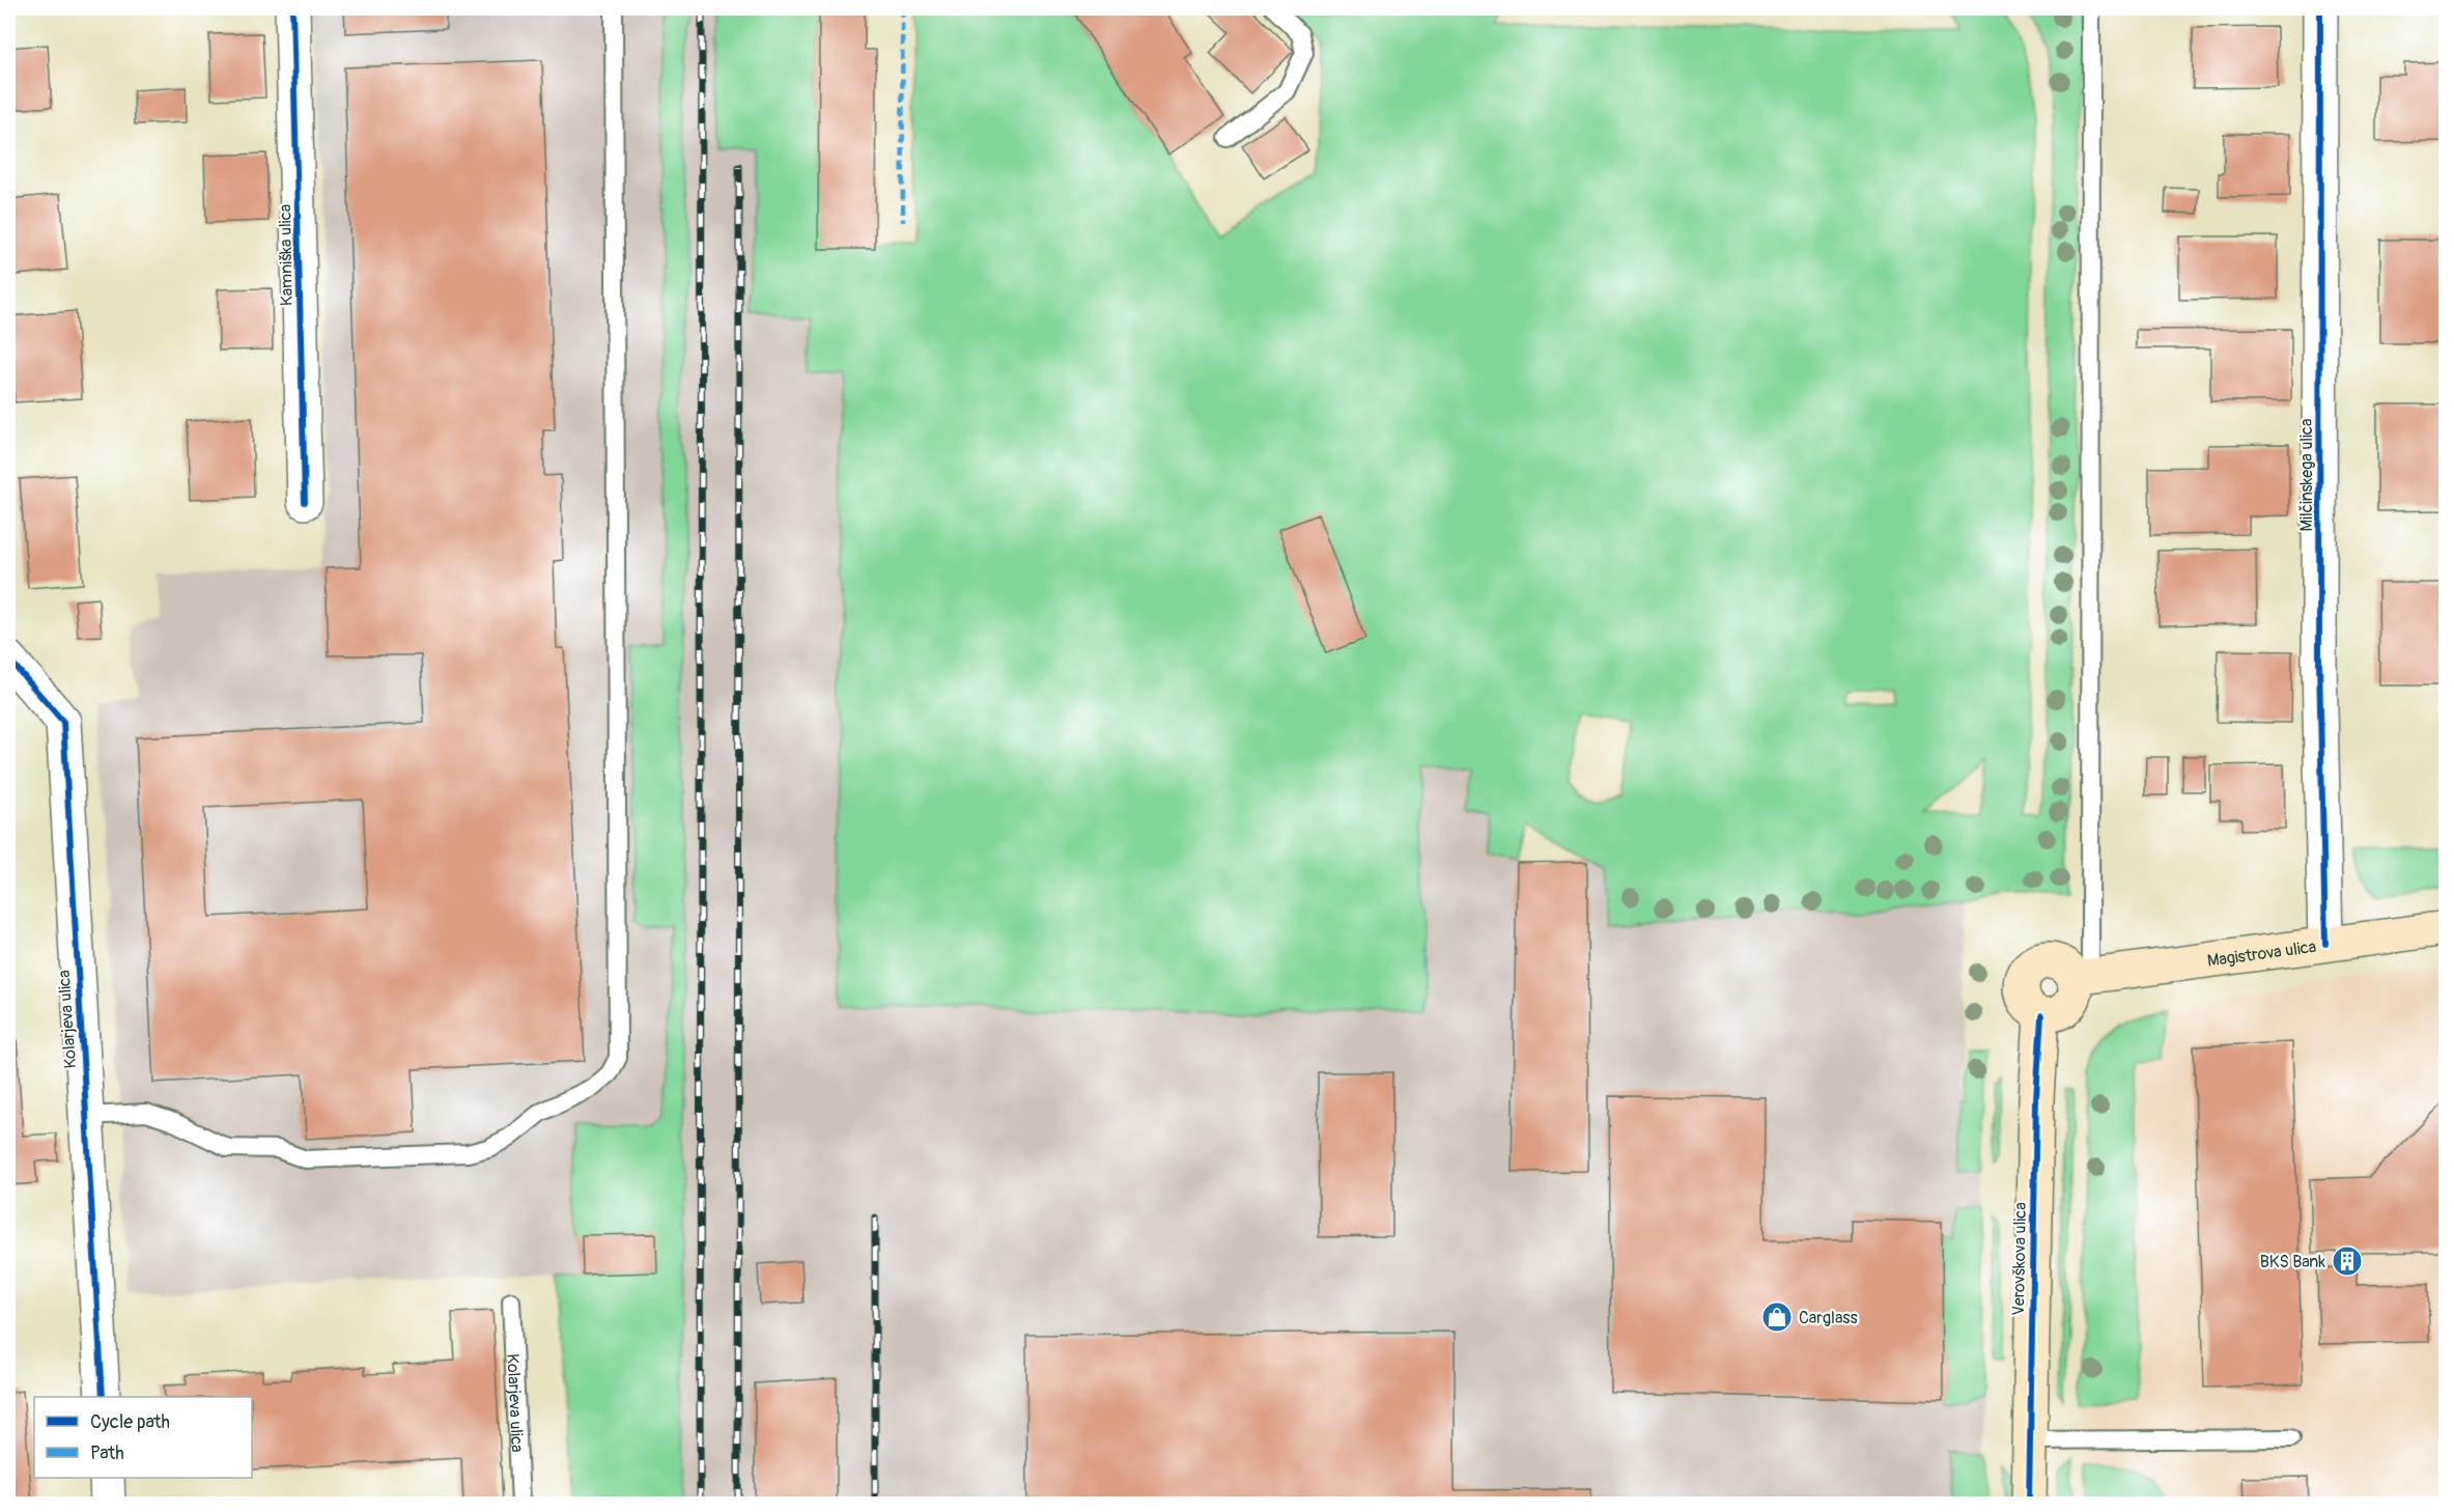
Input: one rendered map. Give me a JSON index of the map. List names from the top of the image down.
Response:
{
  "streets": {
    "street": [
      "Kamniška ulica",
      "Milčinskega ulica",
      "Magistrova ulica",
      "Kolarjeva ulica",
      "Verovškova ulica"
    ]
  },
  "crossings": [
    ["Milčinskega ulica", "Magistrova ulica"],
    ["Magistrova ulica", "Verovškova ulica"]
  ],
  "places": {
    "building": ["BKS Bank"],
    "shop": ["Carglass"]
  },
  "legend": ["Cycle path", "Path"]
}
